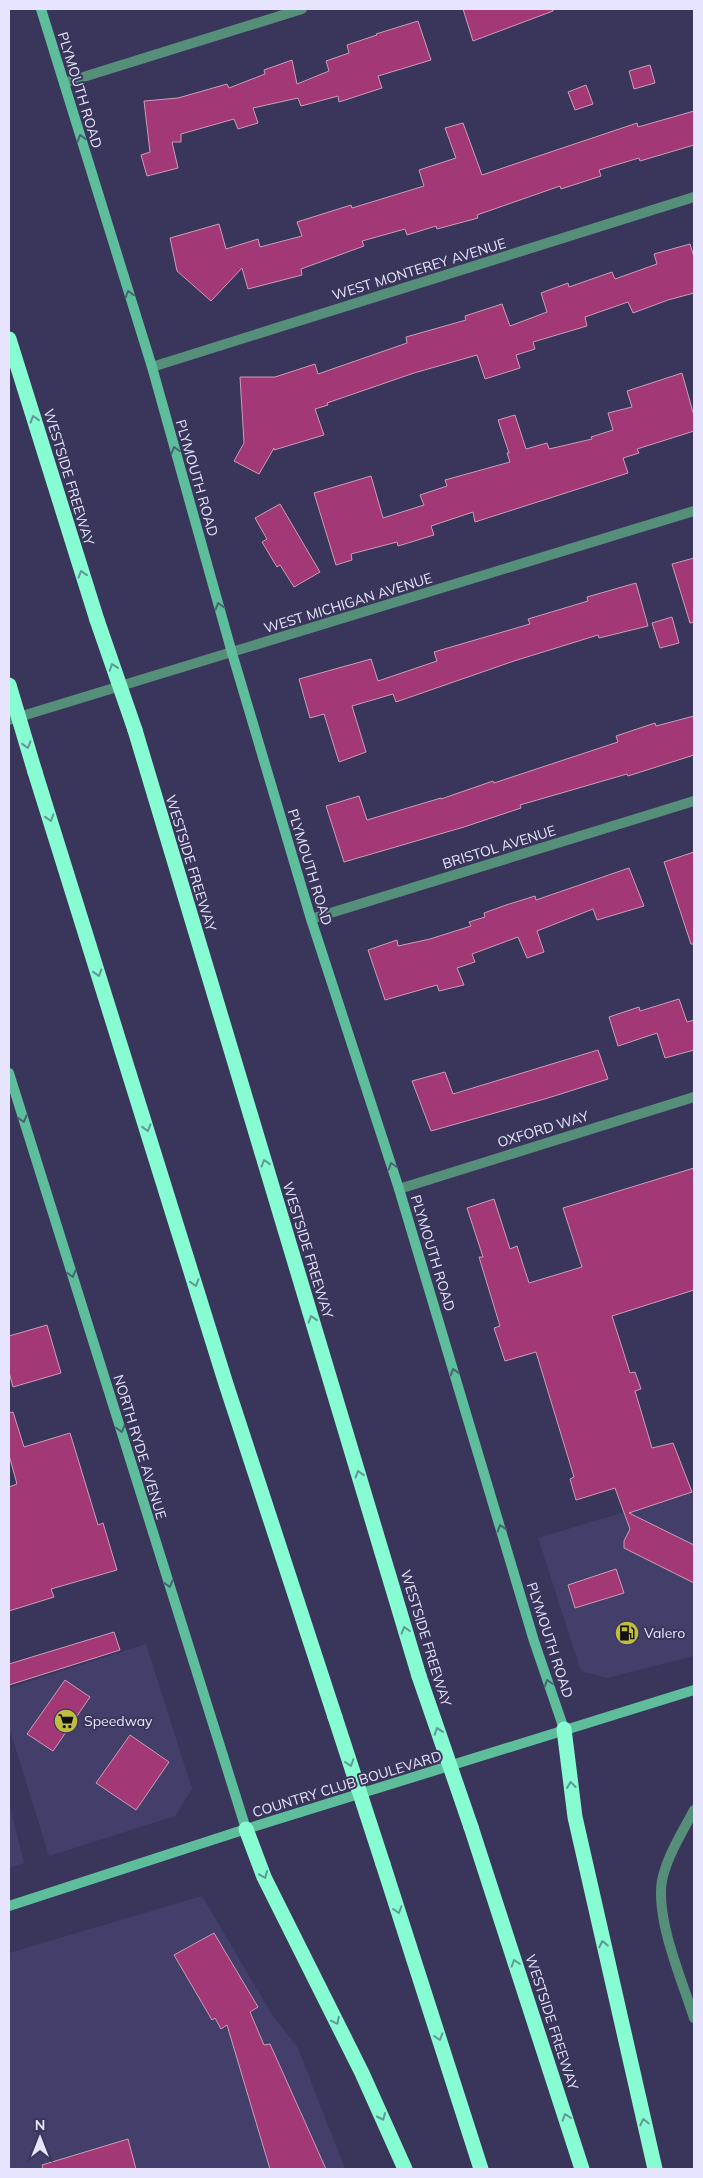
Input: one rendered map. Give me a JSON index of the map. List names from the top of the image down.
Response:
{
  "streets": {
    "highway": ["WESTSIDE FREEWAY"],
    "street": [
      "PLYMOUTH ROAD",
      "WEST MONTEREY AVENUE",
      "WEST MICHIGAN AVENUE",
      "BRISTOL AVENUE",
      "OXFORD WAY",
      "NORTH RYDE AVENUE",
      "COUNTRY CLUB BOULEVARD"
    ]
  },
  "crossings": [
    ["PLYMOUTH ROAD", "WEST MONTEREY AVENUE"],
    ["PLYMOUTH ROAD", "WEST MICHIGAN AVENUE"],
    ["PLYMOUTH ROAD", "BRISTOL AVENUE"],
    ["PLYMOUTH ROAD", "OXFORD WAY"],
    ["PLYMOUTH ROAD", "COUNTRY CLUB BOULEVARD"],
    ["NORTH RYDE AVENUE", "COUNTRY CLUB BOULEVARD"]
  ],
  "one_way": ["PLYMOUTH ROAD", "NORTH RYDE AVENUE"],
  "places": {
    "fuel station": ["Valero"],
    "supermarket": ["Speedway"]
  },
  "north": "top"
}
